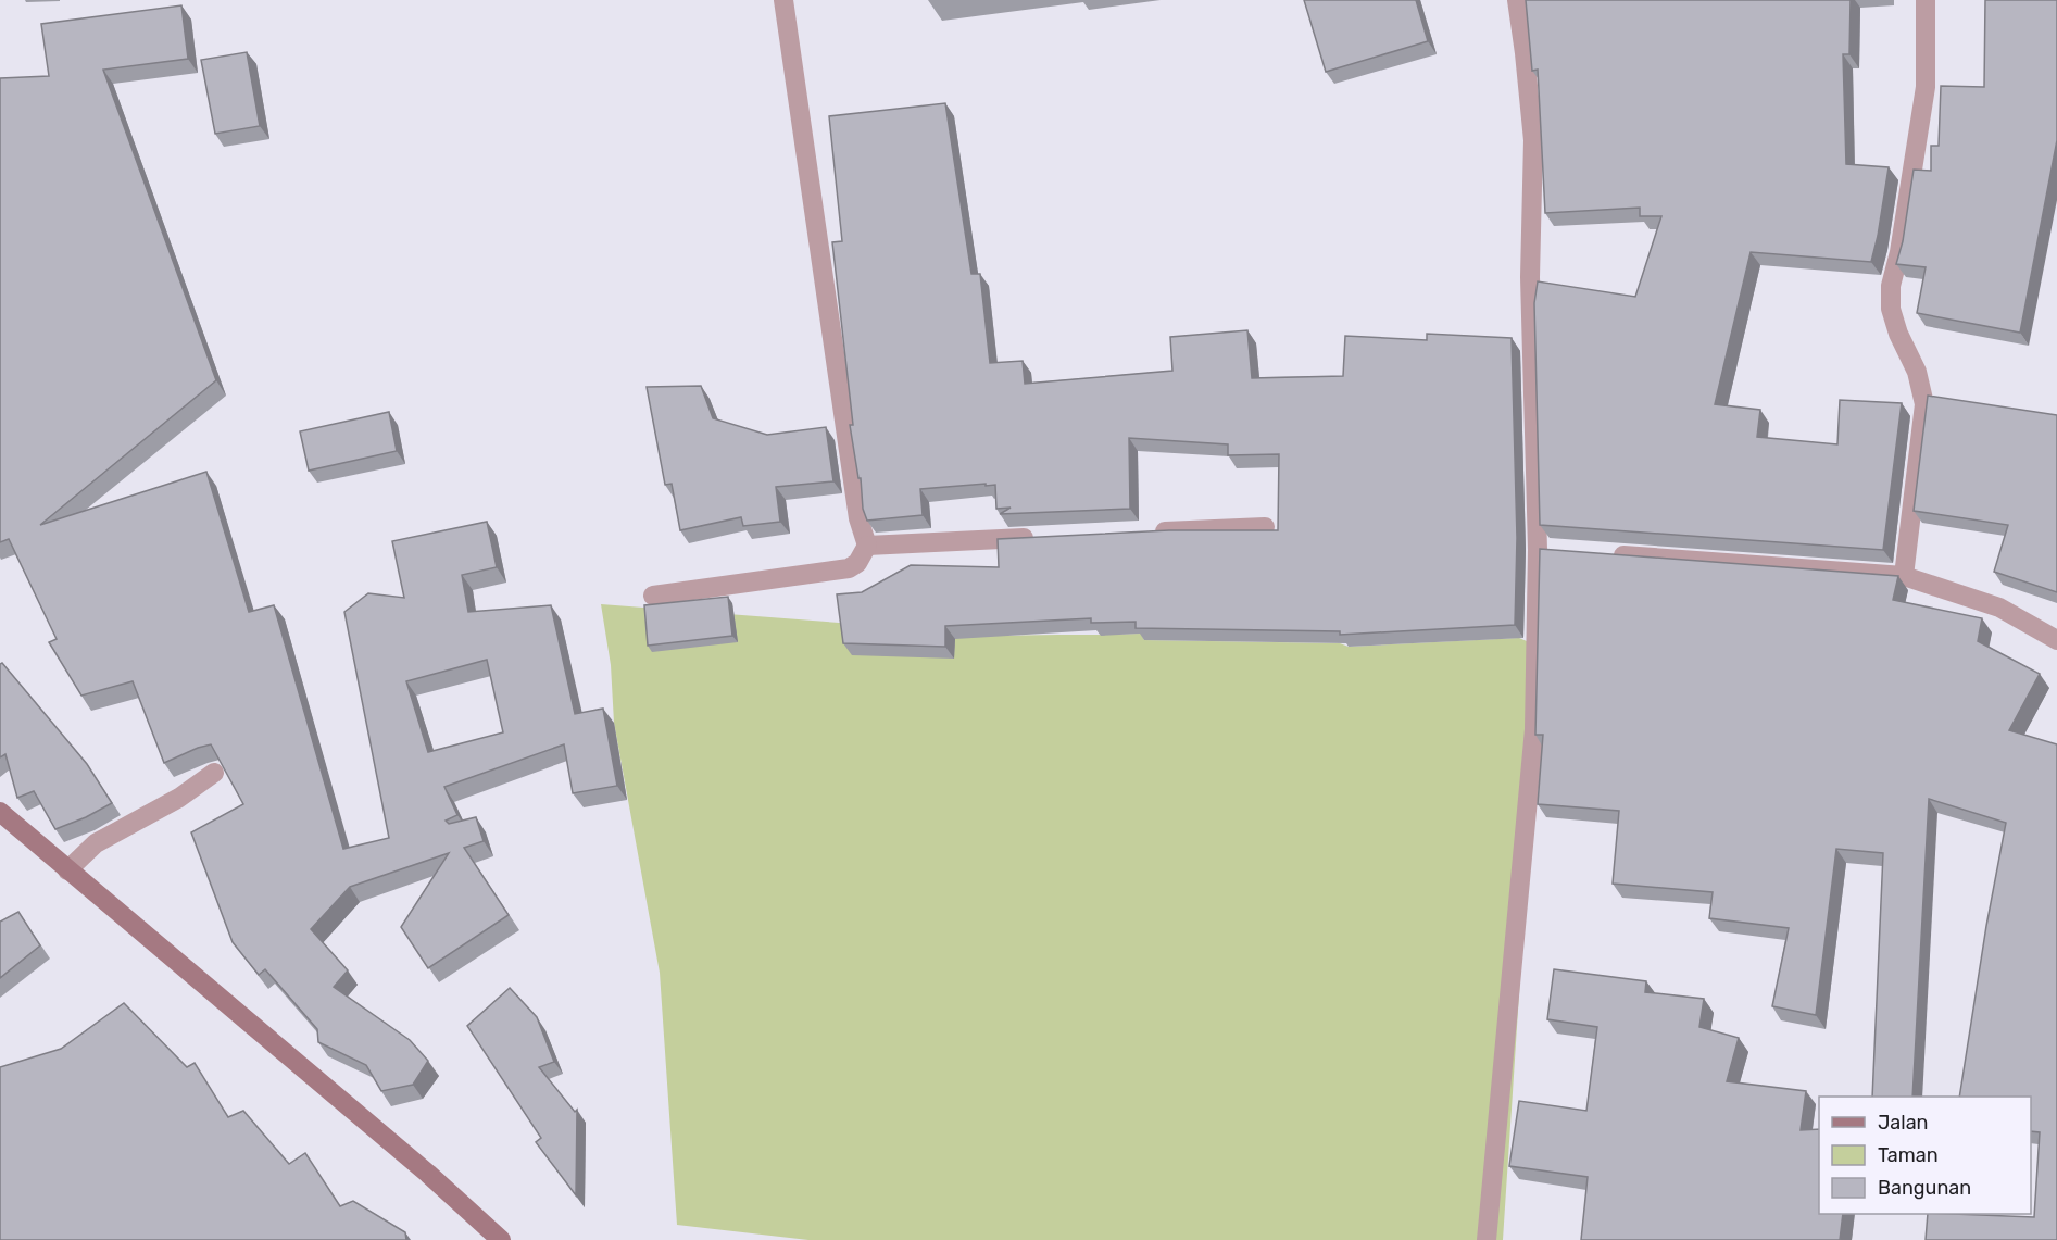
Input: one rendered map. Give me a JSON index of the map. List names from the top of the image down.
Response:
{
  "legend": ["Jalan", "Taman", "Bangunan"]
}
